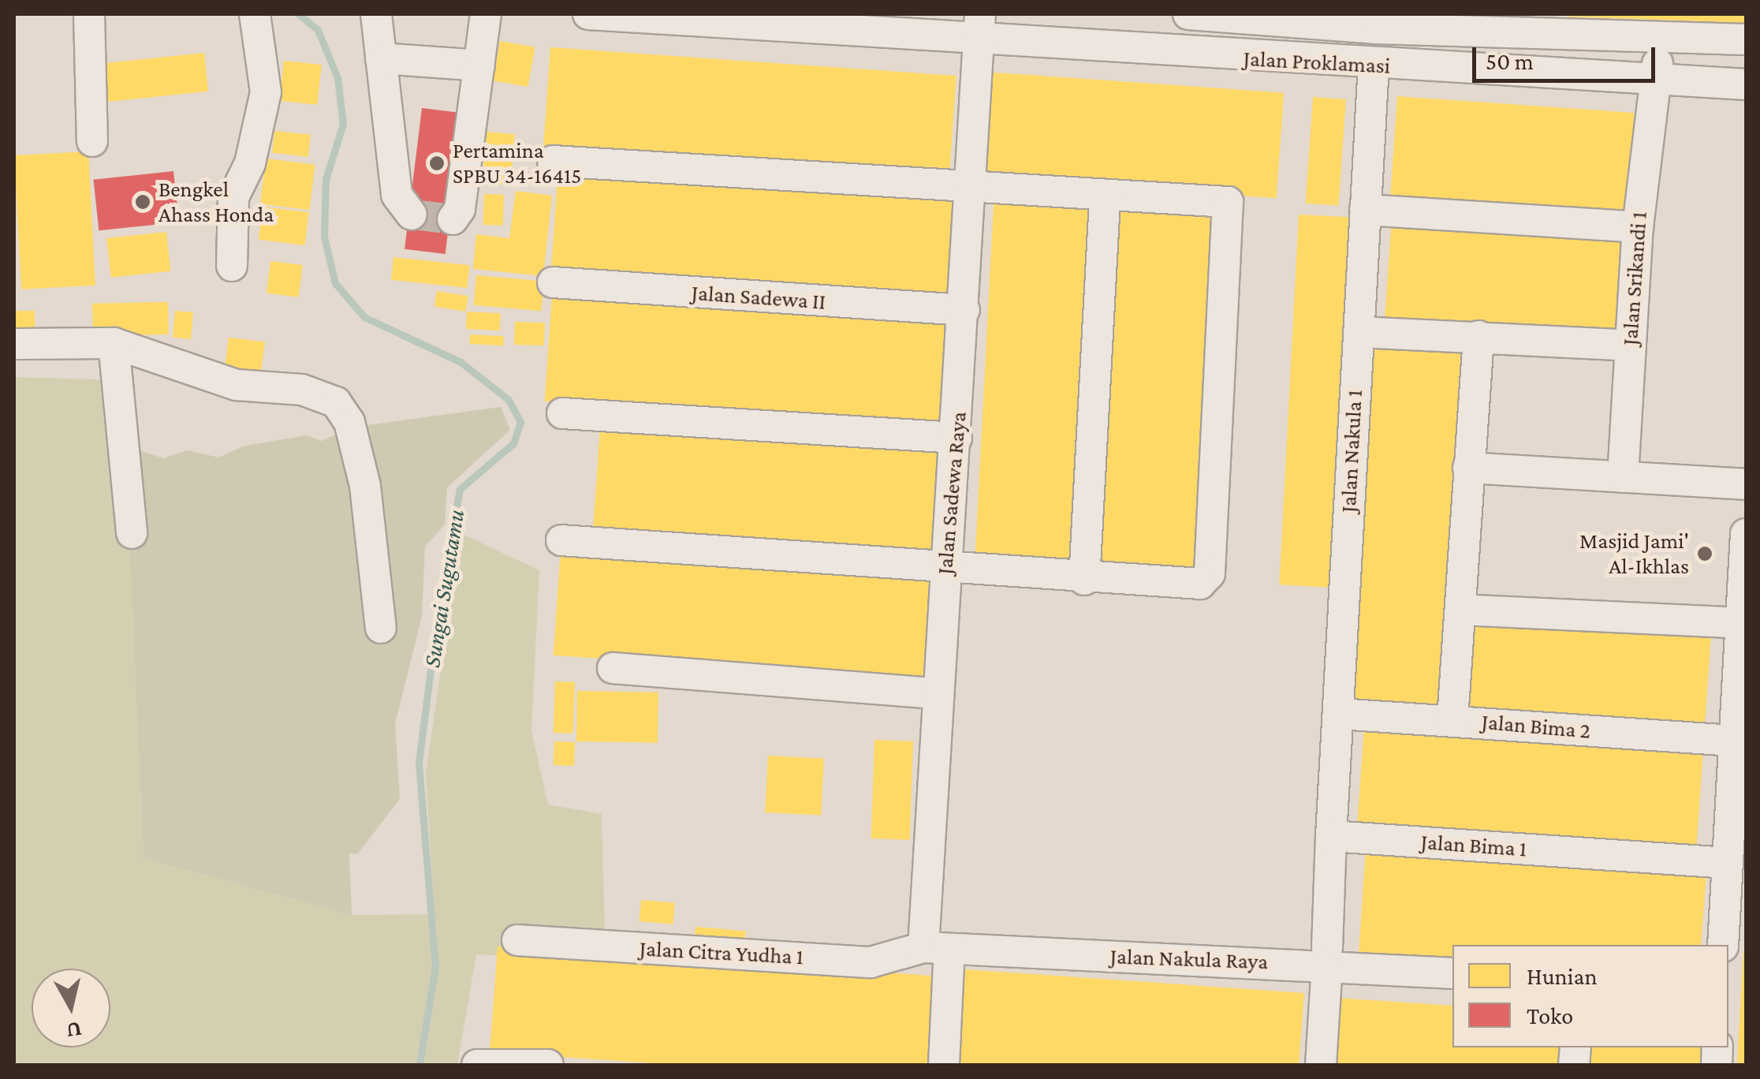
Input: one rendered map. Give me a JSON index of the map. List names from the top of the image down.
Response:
{
  "streets": {
    "street": [
      "Jalan Proklamasi",
      "Jalan Srikandi 1",
      "Jalan Sadewa II",
      "Jalan Nakula 1",
      "Jalan Sadewa Raya",
      "Jalan Bima 2",
      "Jalan Bima 1",
      "Jalan Citra Yudha 1",
      "Jalan Nakula Raya"
    ]
  },
  "crossings": [
    ["Jalan Proklamasi", "Jalan Srikandi 1"],
    ["Jalan Proklamasi", "Jalan Nakula 1"],
    ["Jalan Proklamasi", "Jalan Sadewa Raya"],
    ["Jalan Sadewa II", "Jalan Sadewa Raya"],
    ["Jalan Nakula 1", "Jalan Bima 2"],
    ["Jalan Nakula 1", "Jalan Bima 1"],
    ["Jalan Sadewa Raya", "Jalan Citra Yudha 1"],
    ["Jalan Sadewa Raya", "Jalan Nakula Raya"],
    ["Jalan Citra Yudha 1", "Jalan Nakula Raya"]
  ],
  "water": ["Sungai Sugutamu"],
  "places": ["Pertamina SPBU 34-16415", "Bengkel Ahass Honda", "Masjid Jami' Al-Ikhlas"],
  "legend": ["Hunian", "Toko"],
  "scale_bar": "50 m",
  "north": "bottom"
}
